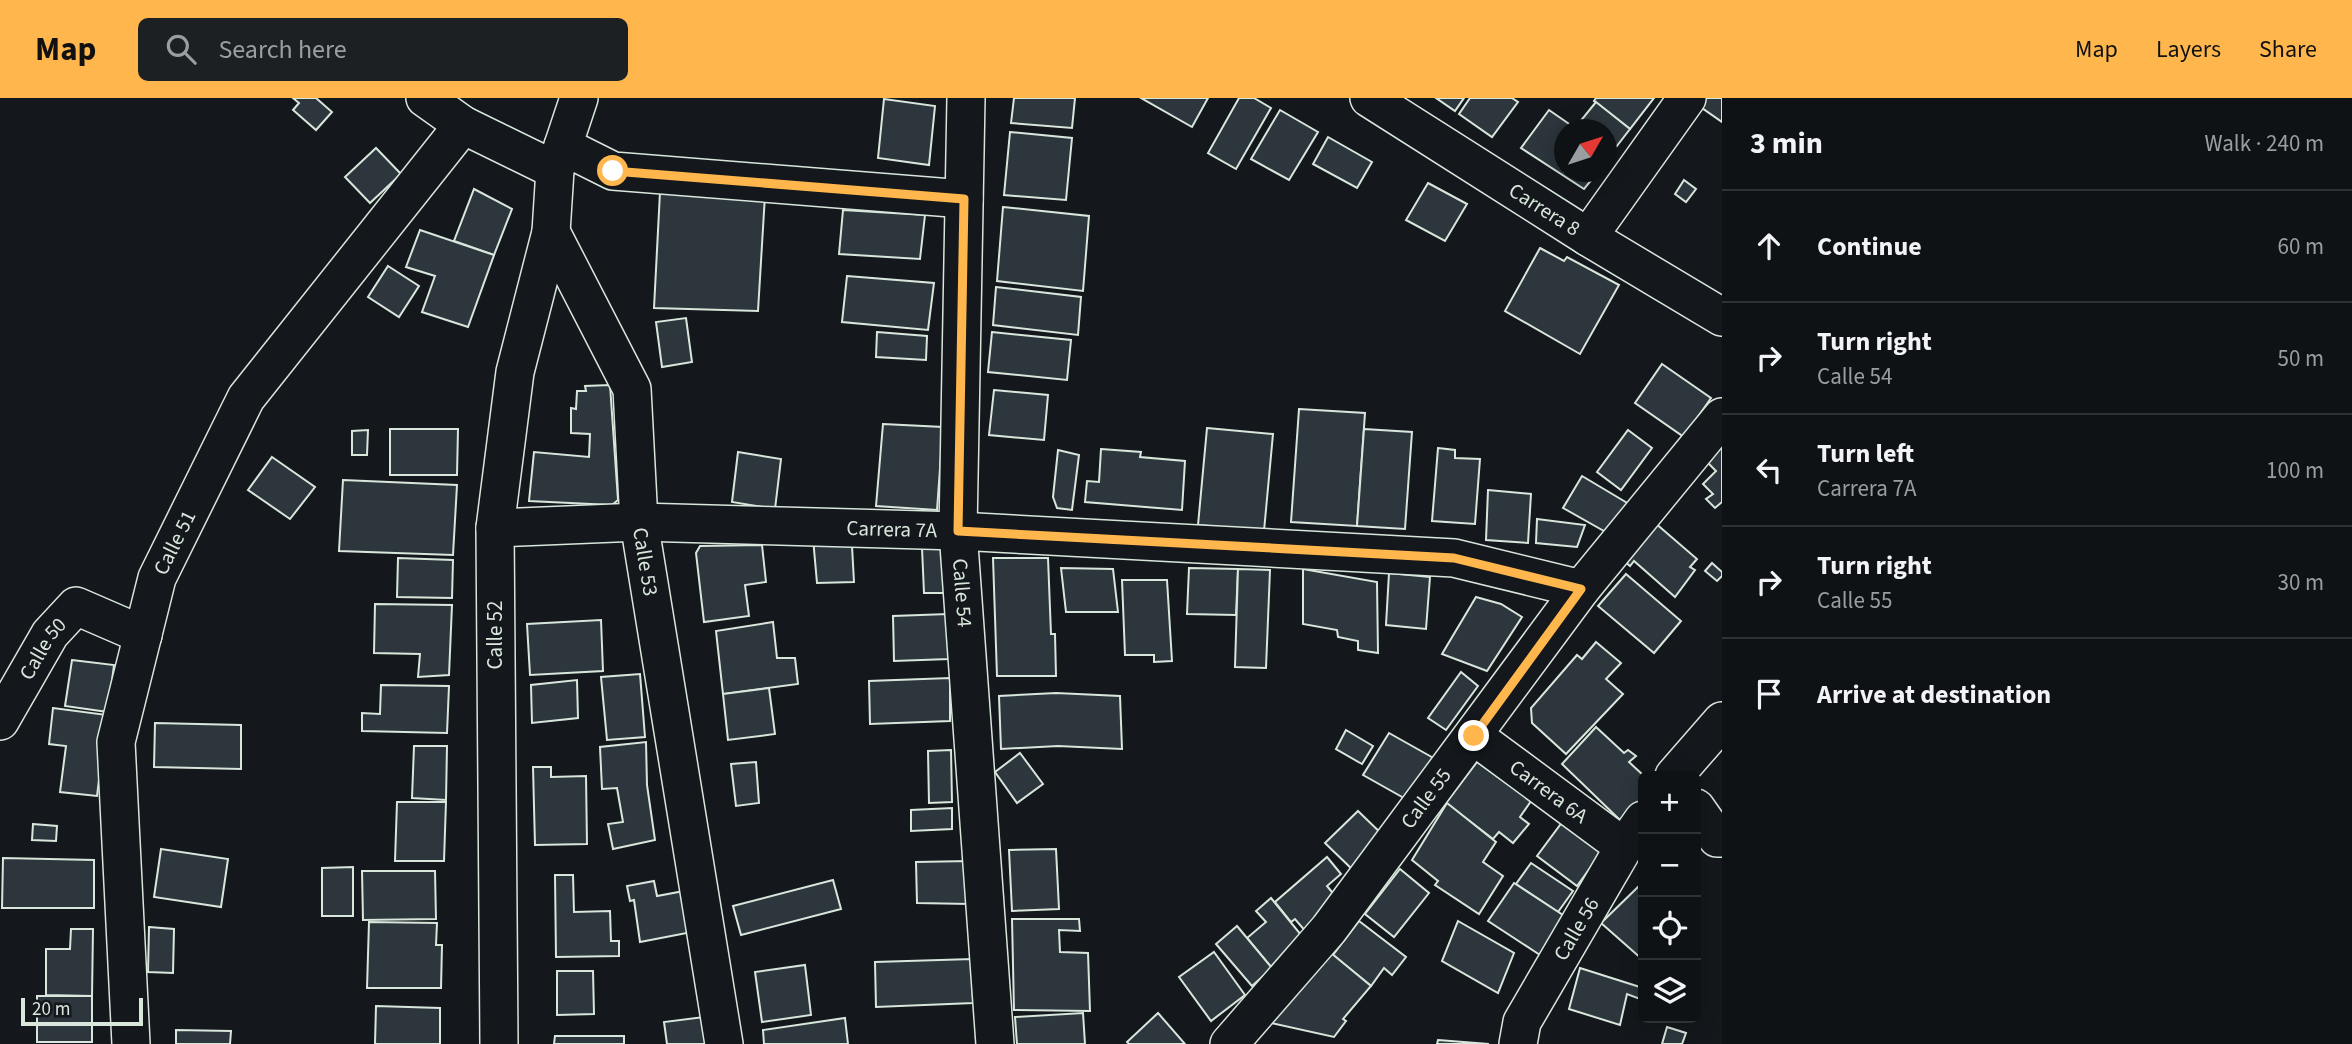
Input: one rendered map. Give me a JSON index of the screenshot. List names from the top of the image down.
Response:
{
  "streets": {
    "street": [
      "Carrera 8",
      "Carrera 7A",
      "Calle 51",
      "Calle 53",
      "Calle 54",
      "Calle 52",
      "Calle 50",
      "Carrera 6A",
      "Calle 55",
      "Calle 56"
    ]
  },
  "crossings": [
    ["Carrera 7A", "Calle 53"],
    ["Carrera 7A", "Calle 54"],
    ["Carrera 7A", "Calle 52"],
    ["Carrera 7A", "Calle 55"],
    ["Calle 51", "Calle 50"],
    ["Calle 53", "Calle 52"],
    ["Carrera 6A", "Calle 55"],
    ["Carrera 6A", "Calle 56"]
  ],
  "scale_bar": "20 m",
  "north": "top right",
  "page": {
    "header": "Map",
    "search": "Search here",
    "nav": ["Map", "Layers", "Share"],
    "heading": ["3 min", "Walk · 240 m"],
    "list": [
      ["Continue", "60 m"],
      ["Turn right", "Calle 54", "50 m"],
      ["Turn left", "Carrera 7A", "100 m"],
      ["Turn right", "Calle 55", "30 m"],
      "Arrive at destination"
    ],
    "map_buttons": ["+", "−"],
    "scale": "20 m"
  }
}
